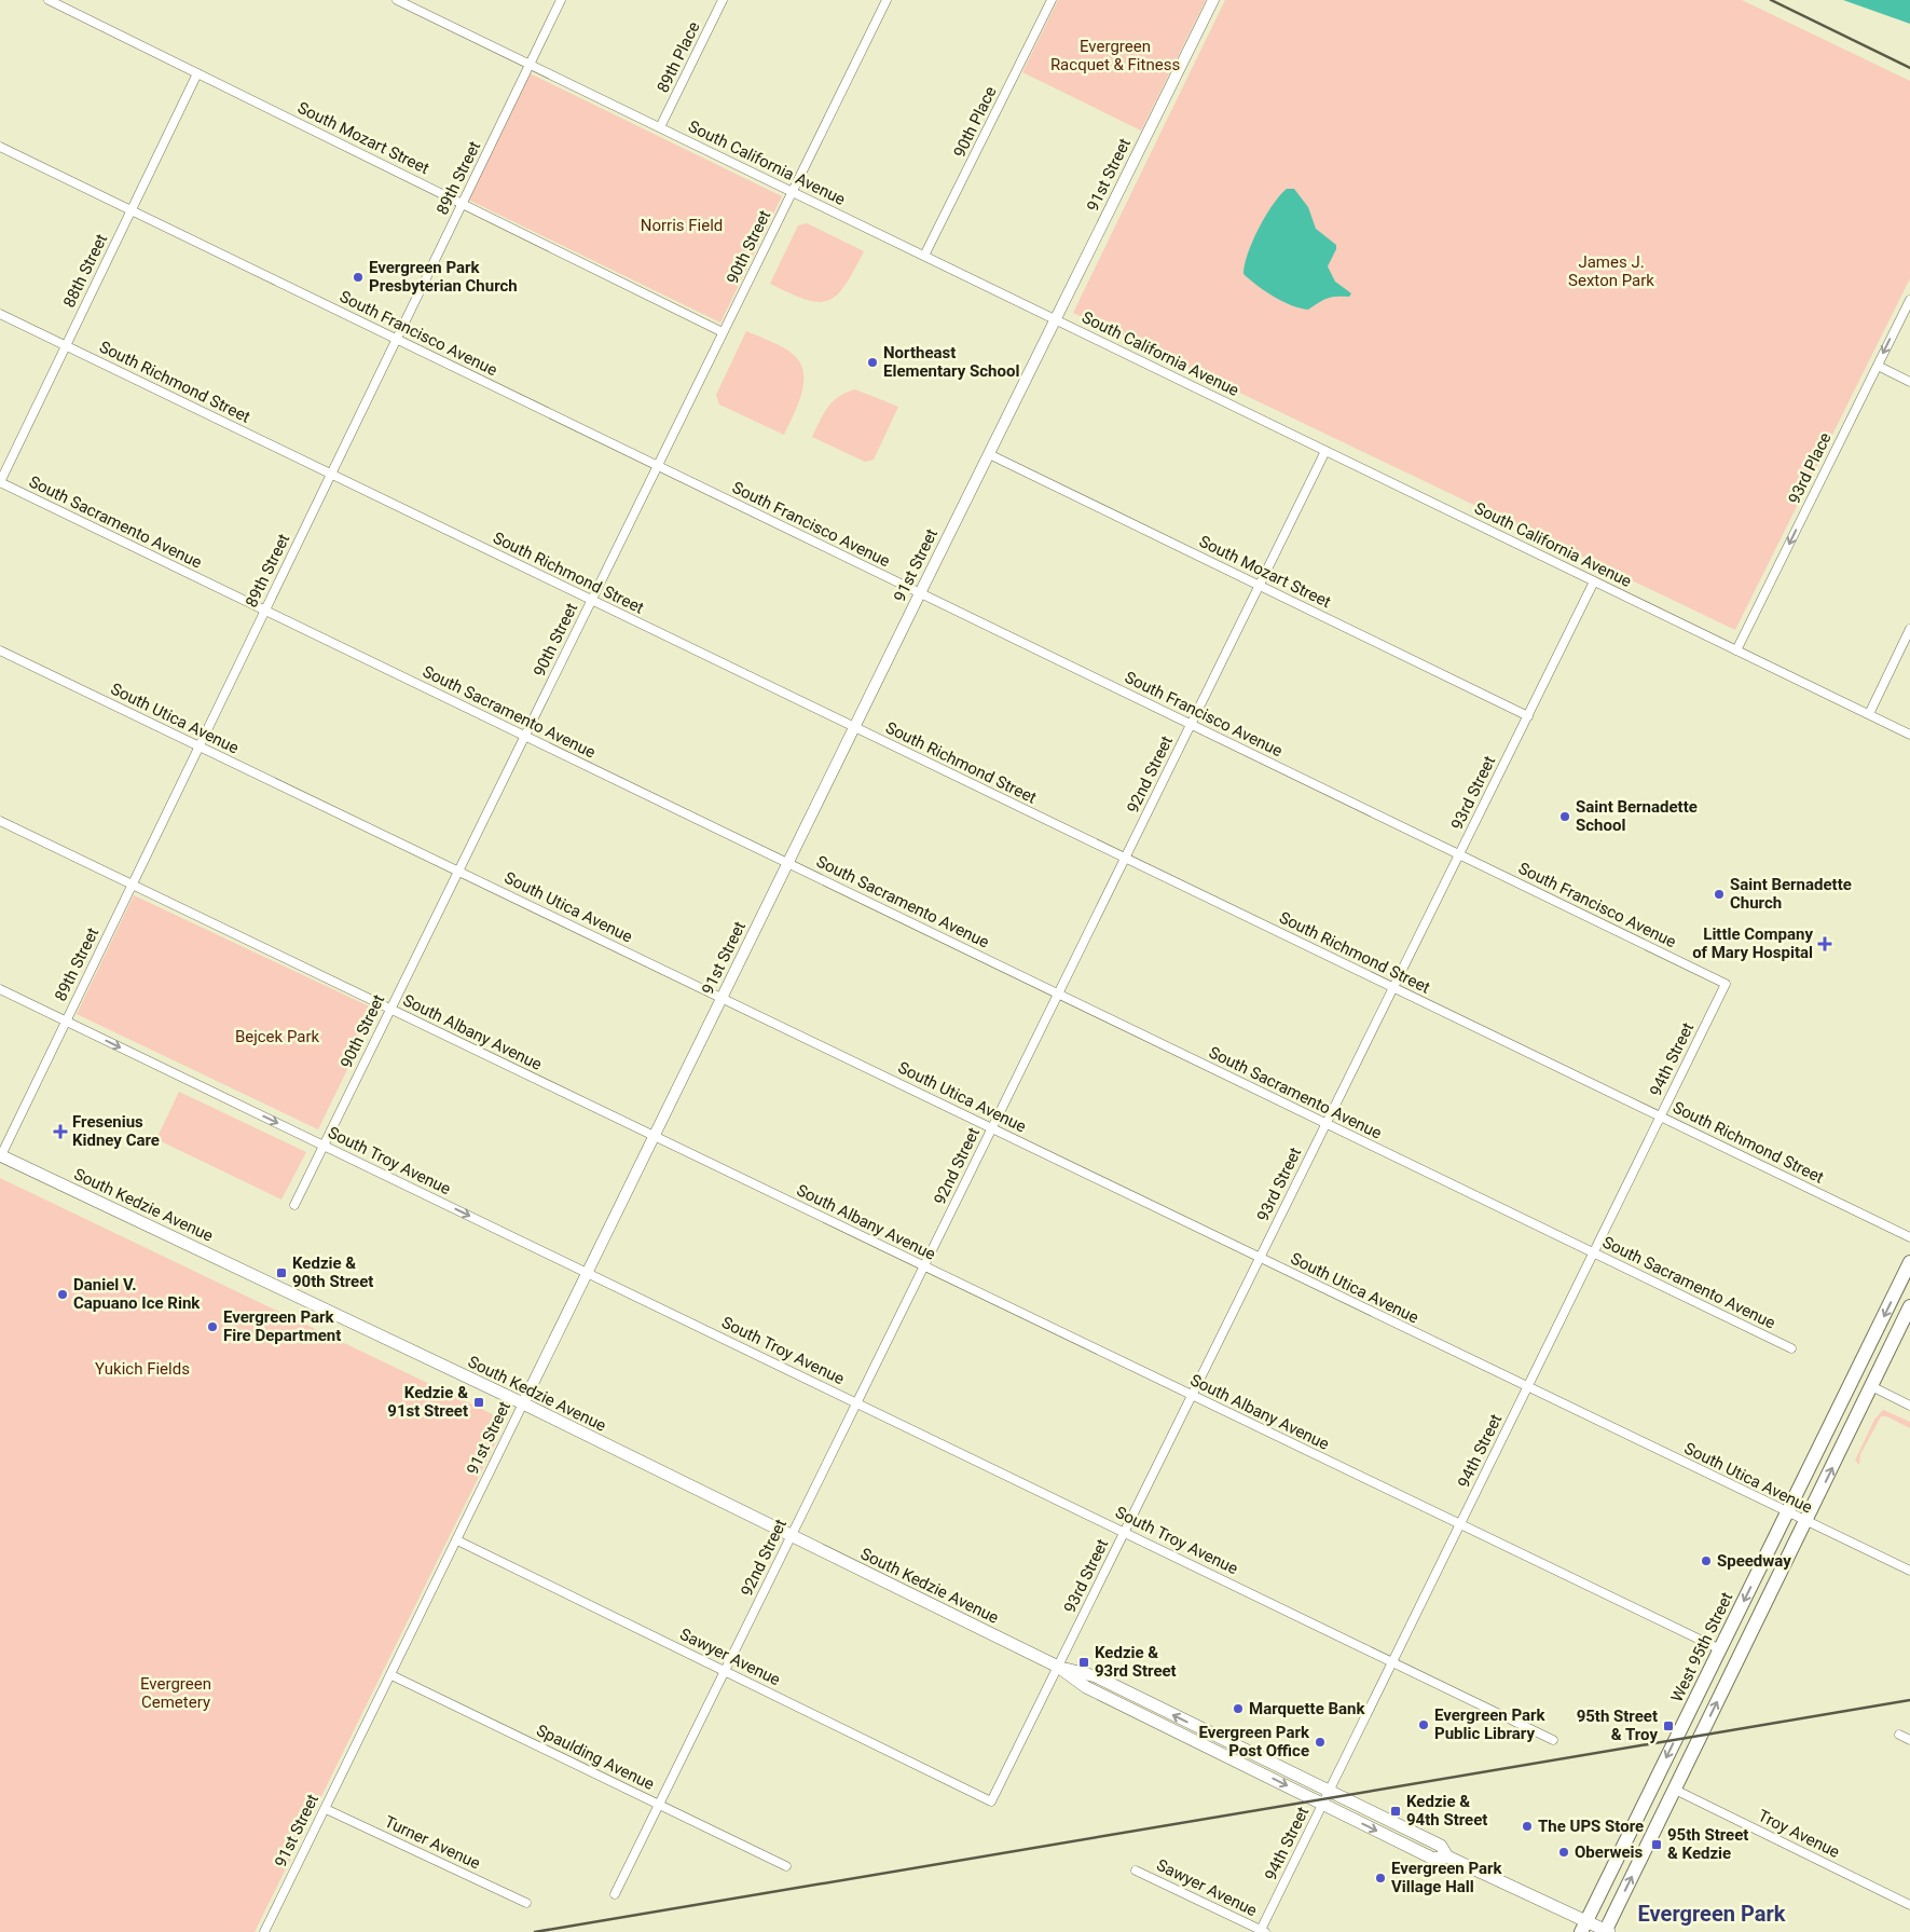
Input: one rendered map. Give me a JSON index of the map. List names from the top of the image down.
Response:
{
  "streets": {
    "main road": ["South Kedzie Avenue", "West 95th Street"],
    "street": [
      "89th Place",
      "90th Place",
      "South Mozart Street",
      "South California Avenue",
      "91st Street",
      "89th Street",
      "90th Street",
      "88th Street",
      "South Francisco Avenue",
      "South Richmond Street",
      "93rd Place",
      "South Sacramento Avenue",
      "South Utica Avenue",
      "92nd Street",
      "93rd Street",
      "South Albany Avenue",
      "94th Street",
      "South Troy Avenue",
      "Sawyer Avenue",
      "Spaulding Avenue",
      "Troy Avenue",
      "Turner Avenue"
    ]
  },
  "crossings": [
    ["89th Place", "South California Avenue"],
    ["90th Place", "South California Avenue"],
    ["South Mozart Street", "91st Street"],
    ["South Mozart Street", "89th Street"],
    ["South Mozart Street", "90th Street"],
    ["South Mozart Street", "88th Street"],
    ["South Mozart Street", "92nd Street"],
    ["South Mozart Street", "93rd Street"],
    ["South California Avenue", "91st Street"],
    ["South California Avenue", "89th Street"],
    ["South California Avenue", "90th Street"],
    ["South California Avenue", "93rd Place"],
    ["South California Avenue", "92nd Street"],
    ["South California Avenue", "93rd Street"],
    ["91st Street", "South Francisco Avenue"],
    ["91st Street", "South Richmond Street"],
    ["91st Street", "South Sacramento Avenue"],
    ["91st Street", "South Utica Avenue"],
    ["91st Street", "South Albany Avenue"],
    ["91st Street", "South Troy Avenue"],
    ["91st Street", "South Kedzie Avenue"],
    ["91st Street", "Sawyer Avenue"],
    ["91st Street", "Spaulding Avenue"],
    ["91st Street", "Turner Avenue"],
    ["89th Street", "South Francisco Avenue"],
    ["89th Street", "South Richmond Street"],
    ["89th Street", "South Sacramento Avenue"],
    ["89th Street", "South Utica Avenue"],
    ["89th Street", "South Albany Avenue"],
    ["89th Street", "South Troy Avenue"],
    ["89th Street", "South Kedzie Avenue"],
    ["90th Street", "South Francisco Avenue"],
    ["90th Street", "South Richmond Street"],
    ["90th Street", "South Sacramento Avenue"],
    ["90th Street", "South Utica Avenue"],
    ["90th Street", "South Albany Avenue"],
    ["90th Street", "South Troy Avenue"],
    ["88th Street", "South Francisco Avenue"],
    ["88th Street", "South Richmond Street"],
    ["88th Street", "South Sacramento Avenue"],
    ["South Francisco Avenue", "92nd Street"],
    ["South Francisco Avenue", "93rd Street"],
    ["South Francisco Avenue", "94th Street"],
    ["South Richmond Street", "92nd Street"],
    ["South Richmond Street", "93rd Street"],
    ["South Richmond Street", "94th Street"],
    ["South Sacramento Avenue", "92nd Street"],
    ["South Sacramento Avenue", "93rd Street"],
    ["South Sacramento Avenue", "94th Street"],
    ["South Utica Avenue", "92nd Street"],
    ["South Utica Avenue", "93rd Street"],
    ["South Utica Avenue", "94th Street"],
    ["South Utica Avenue", "West 95th Street"],
    ["92nd Street", "South Albany Avenue"],
    ["92nd Street", "South Troy Avenue"],
    ["92nd Street", "South Kedzie Avenue"],
    ["92nd Street", "Sawyer Avenue"],
    ["92nd Street", "Spaulding Avenue"],
    ["93rd Street", "South Albany Avenue"],
    ["93rd Street", "South Troy Avenue"],
    ["93rd Street", "South Kedzie Avenue"],
    ["93rd Street", "Sawyer Avenue"],
    ["South Albany Avenue", "94th Street"],
    ["South Albany Avenue", "West 95th Street"],
    ["94th Street", "South Troy Avenue"],
    ["94th Street", "South Kedzie Avenue"],
    ["94th Street", "Sawyer Avenue"],
    ["South Kedzie Avenue", "West 95th Street"]
  ],
  "one_way": ["93rd Place"],
  "districts": ["Evergreen Park"],
  "parks": [
    "Evergreen Racquet & Fitness",
    "Norris Field",
    "James J. Sexton Park",
    "Bejcek Park",
    "Yukich Fields",
    "Evergreen Cemetery"
  ],
  "places": {
    "other": [
      "Evergreen Park Presbyterian Church",
      "Northeast Elementary School",
      "Saint Bernadette School",
      "Saint Bernadette Church",
      "Daniel V. Capuano Ice Rink",
      "Evergreen Park Fire Department",
      "Speedway",
      "Marquette Bank",
      "Evergreen Park Public Library",
      "Evergreen Park Post Office",
      "The UPS Store",
      "Oberweis",
      "Evergreen Park Village Hall"
    ],
    "health": ["Little Company of Mary Hospital", "Fresenius Kidney Care"],
    "transit": [
      "Kedzie & 90th Street",
      "Kedzie & 91st Street",
      "Kedzie & 93rd Street",
      "95th Street & Troy",
      "Kedzie & 94th Street",
      "95th Street & Kedzie"
    ]
  }
}
